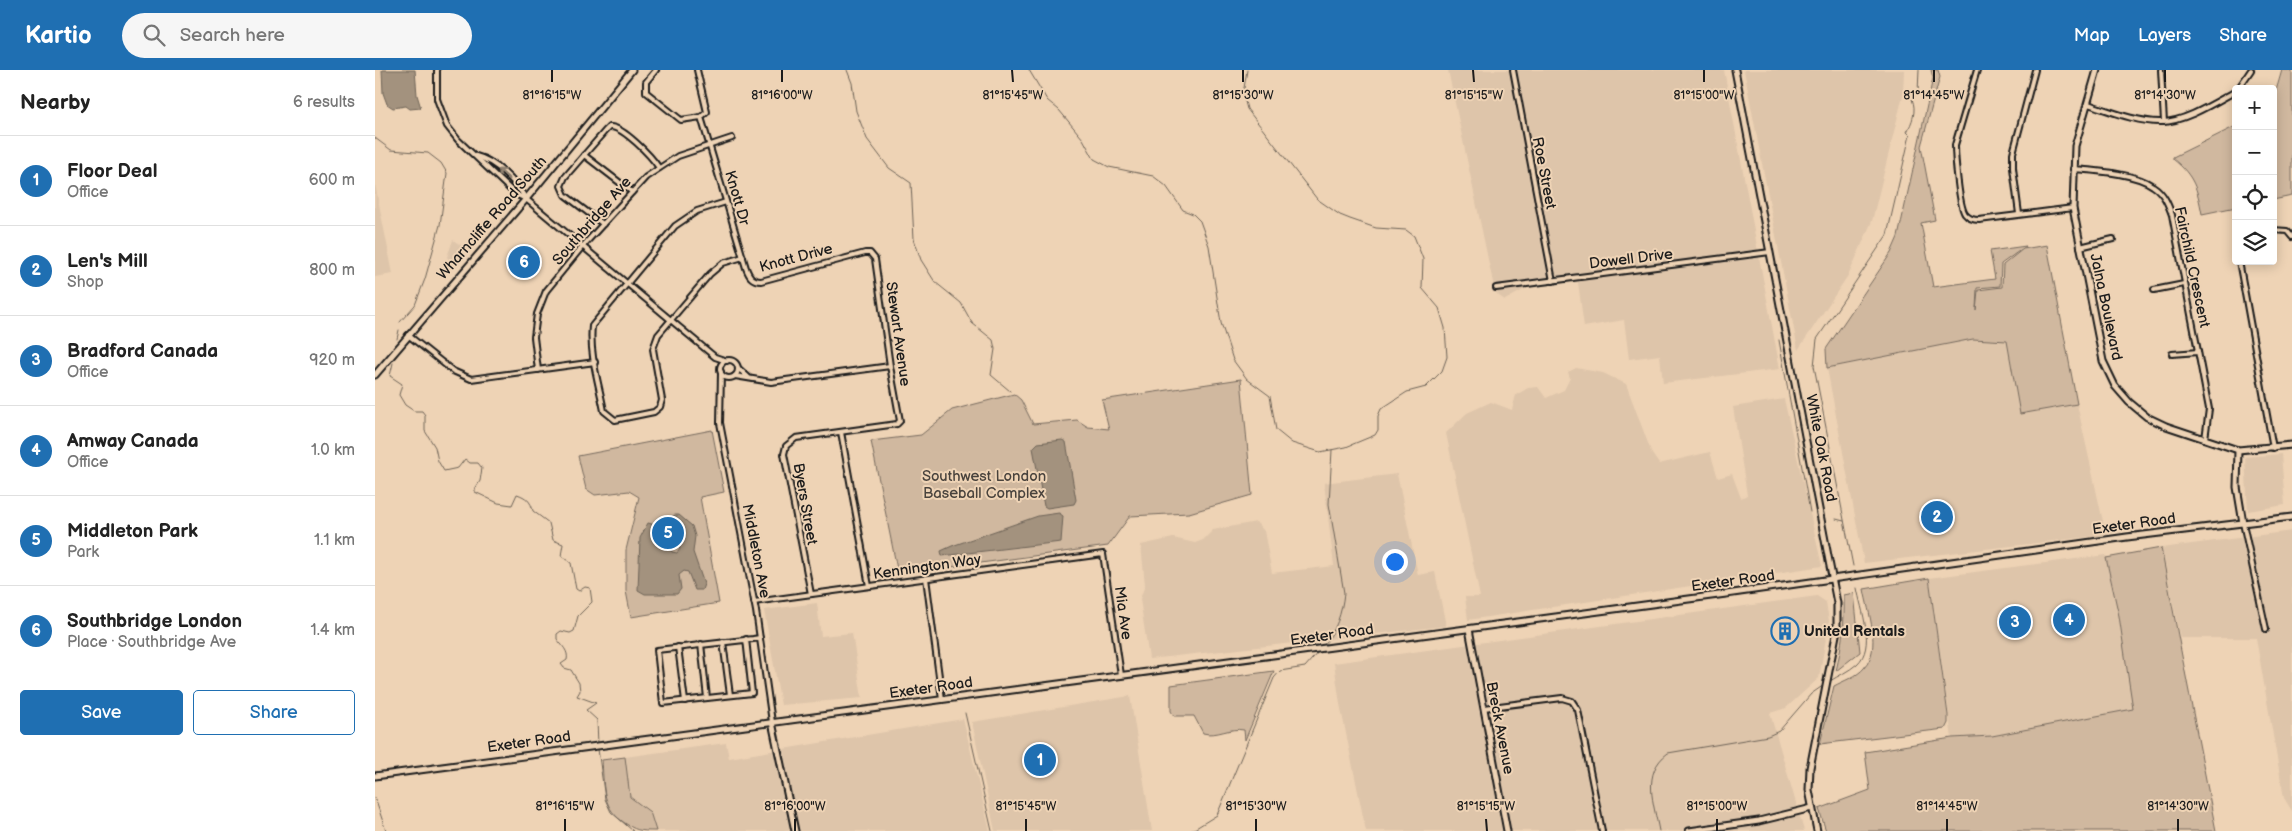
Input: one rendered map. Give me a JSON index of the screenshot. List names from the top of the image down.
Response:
{
  "streets": {
    "main road": [
      "Wharncliffe Road South",
      "Jalna Boulevard",
      "White Oak Road",
      "Exeter Road",
      "Breck Avenue"
    ],
    "street": [
      "Roe Street",
      "Knott Dr",
      "Southbridge Ave",
      "Knott Drive",
      "Dowell Drive",
      "Fairchild Crescent",
      "Stewart Avenue",
      "Byers Street",
      "Middleton Ave",
      "Kennington Way",
      "Mia Ave"
    ]
  },
  "crossings": [
    ["Roe Street", "Dowell Drive"],
    ["Knott Dr", "Southbridge Ave"],
    ["Knott Dr", "Knott Drive"],
    ["Knott Drive", "Stewart Avenue"],
    ["Dowell Drive", "White Oak Road"],
    ["Fairchild Crescent", "Jalna Boulevard"],
    ["Stewart Avenue", "Byers Street"],
    ["White Oak Road", "Exeter Road"],
    ["Byers Street", "Kennington Way"],
    ["Exeter Road", "Middleton Ave"],
    ["Exeter Road", "Mia Ave"],
    ["Exeter Road", "Breck Avenue"],
    ["Middleton Ave", "Kennington Way"],
    ["Kennington Way", "Mia Ave"]
  ],
  "parks": ["Southwest London Baseball Complex"],
  "places": {
    "building": ["United Rentals"]
  },
  "page": {
    "header": "Kartio",
    "search": "Search here",
    "nav": ["Map", "Layers", "Share"],
    "heading": ["Nearby", "6 results"],
    "map_buttons": ["+", "−"],
    "list": [
      {
        "mark": "1",
        "name": "Floor Deal",
        "note": "Office",
        "value": "600 m"
      },
      {
        "mark": "2",
        "name": "Len's Mill",
        "note": "Shop",
        "value": "800 m"
      },
      {
        "mark": "3",
        "name": "Bradford Canada",
        "note": "Office",
        "value": "920 m"
      },
      {
        "mark": "4",
        "name": "Amway Canada",
        "note": "Office",
        "value": "1.0 km"
      },
      {
        "mark": "5",
        "name": "Middleton Park",
        "note": "Park",
        "value": "1.1 km"
      },
      {
        "mark": "6",
        "name": "Southbridge London",
        "note": "Place · Southbridge Ave",
        "value": "1.4 km"
      }
    ],
    "pins": [
      "6",
      "2",
      "5",
      "4",
      "3",
      "1"
    ],
    "buttons": ["Save", "Share"]
  },
  "coordinates": [
    "81°16'15\"W",
    "81°16'00\"W",
    "81°15'45\"W",
    "81°15'30\"W",
    "81°15'15\"W",
    "81°15'00\"W",
    "81°14'45\"W",
    "81°14'30\"W"
  ]
}
